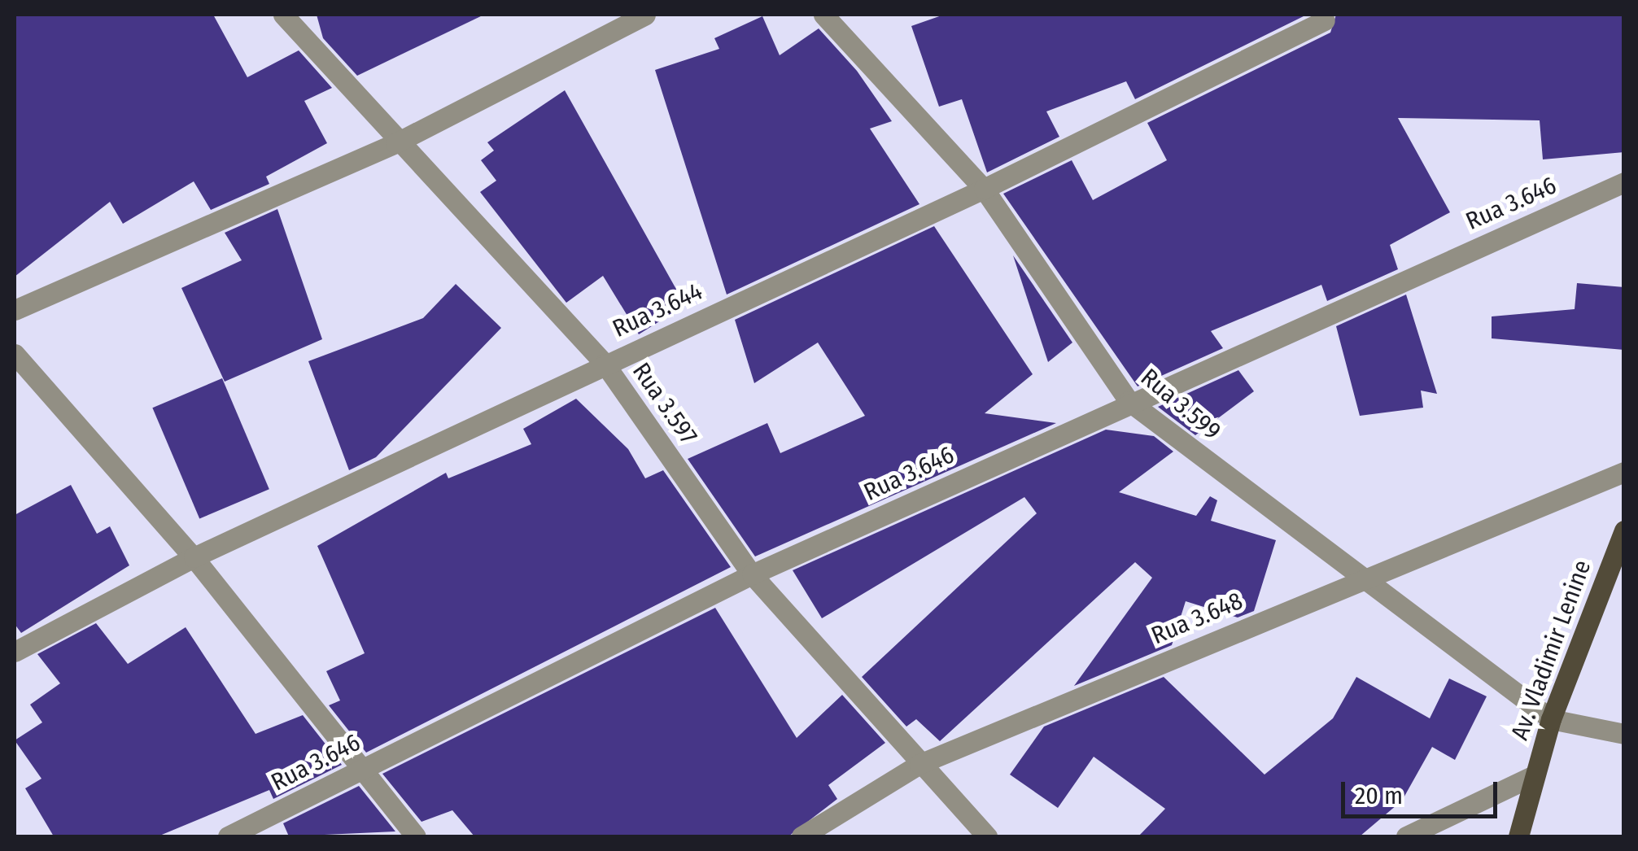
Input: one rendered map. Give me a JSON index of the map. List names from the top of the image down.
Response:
{
  "streets": {
    "main road": ["Av. Vladimir Lenine"],
    "street": [
      "Rua 3.646",
      "Rua 3.644",
      "Rua 3.597",
      "Rua 3.599",
      "Rua 3.648"
    ]
  },
  "crossings": [
    ["Rua 3.646", "Rua 3.597"],
    ["Rua 3.646", "Rua 3.599"],
    ["Rua 3.644", "Rua 3.597"],
    ["Rua 3.644", "Rua 3.599"],
    ["Rua 3.597", "Rua 3.648"],
    ["Rua 3.599", "Rua 3.648"],
    ["Rua 3.599", "Av. Vladimir Lenine"]
  ],
  "scale_bar": "20 m"
}
